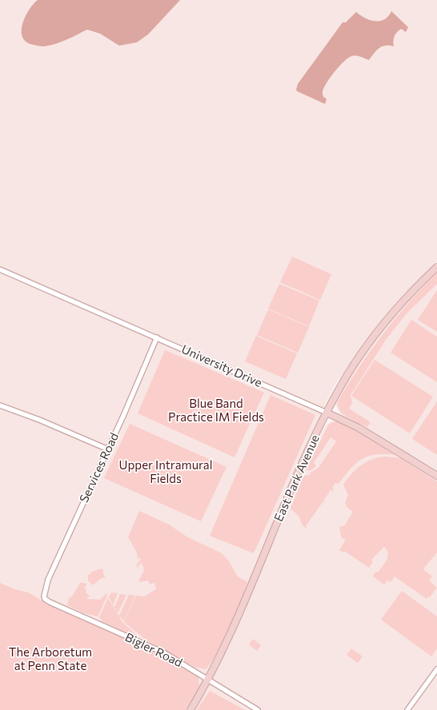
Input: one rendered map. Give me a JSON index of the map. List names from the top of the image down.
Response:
{
  "streets": {
    "main road": ["University Drive", "East Park Avenue"],
    "street": ["Services Road", "Bigler Road"]
  },
  "crossings": [
    ["University Drive", "Services Road"],
    ["University Drive", "East Park Avenue"],
    ["Services Road", "Bigler Road"],
    ["East Park Avenue", "Bigler Road"]
  ],
  "parks": ["Blue Band Practice IM Fields", "Upper Intramural Fields", "The Arboretum at Penn State"]
}
